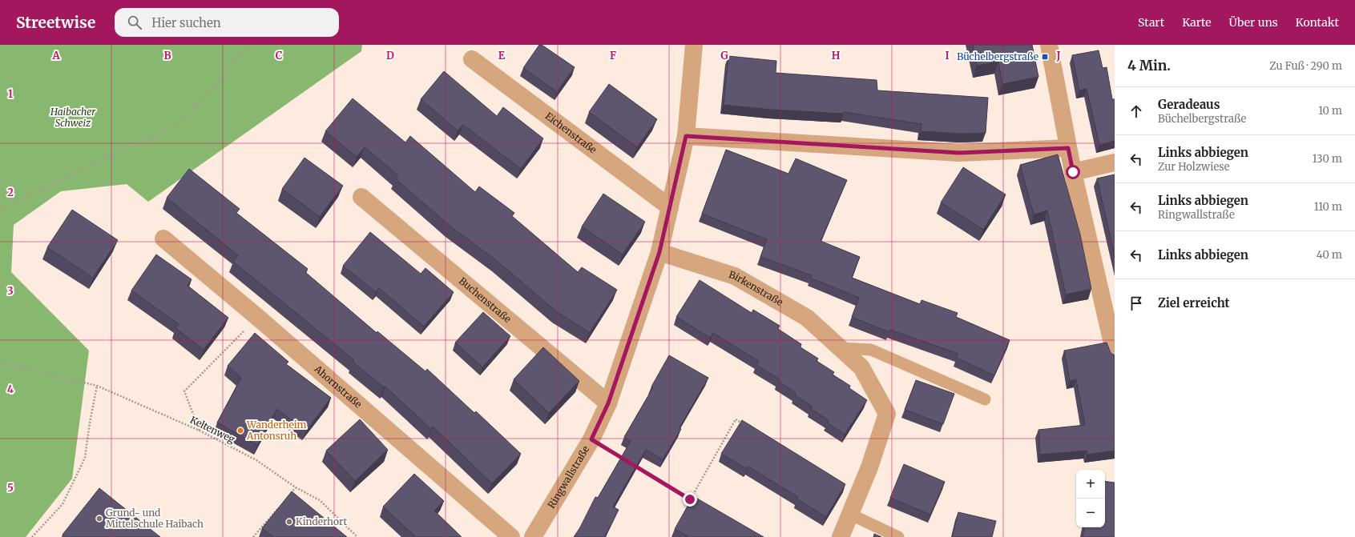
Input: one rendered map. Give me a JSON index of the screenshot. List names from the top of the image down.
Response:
{
  "streets": {
    "street": [
      "Eichenstraße",
      "Birkenstraße",
      "Buchenstraße",
      "Ahornstraße",
      "Ringwallstraße"
    ],
    "path": ["Keltenweg"]
  },
  "crossings": [
    ["Eichenstraße", "Ringwallstraße"],
    ["Birkenstraße", "Ringwallstraße"],
    ["Buchenstraße", "Ringwallstraße"]
  ],
  "parks": ["Haibacher Schweiz"],
  "places": {
    "transit": ["Büchelbergstraße"],
    "other": ["Wanderheim Antonsruh", "Grund- und Mittelschule Haibach", "Kinderhort"]
  },
  "page": {
    "header": "Streetwise",
    "search": "Hier suchen",
    "nav": [
      "Start",
      "Karte",
      "Über uns",
      "Kontakt"
    ],
    "heading": ["4 Min.", "Zu Fuß · 290 m"],
    "list": [
      ["Geradeaus", "Büchelbergstraße", "10 m"],
      ["Links abbiegen", "Zur Holzwiese", "130 m"],
      ["Links abbiegen", "Ringwallstraße", "110 m"],
      ["Links abbiegen", "40 m"],
      "Ziel erreicht"
    ],
    "map_buttons": ["+", "−"]
  },
  "grid": {
    "columns": [
      "A",
      "B",
      "C",
      "D",
      "E",
      "F",
      "G",
      "H",
      "I",
      "J"
    ],
    "rows": [
      "1",
      "2",
      "3",
      "4",
      "5"
    ]
  }
}
